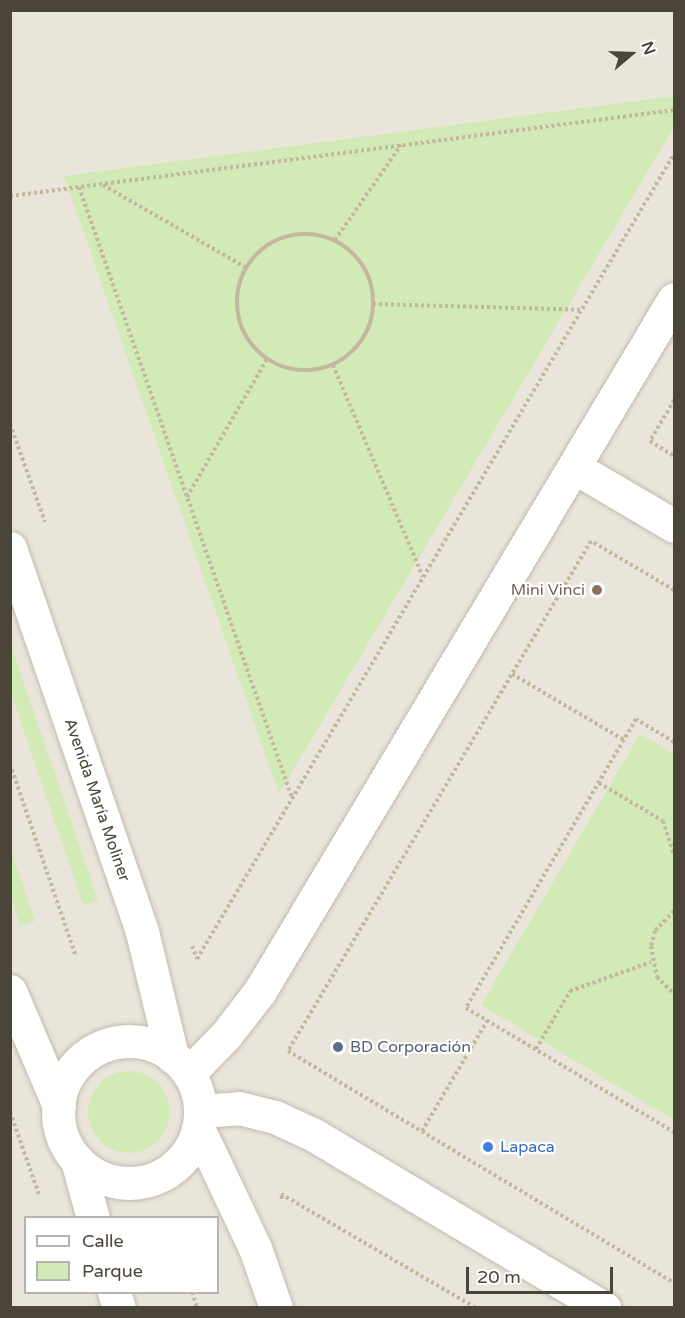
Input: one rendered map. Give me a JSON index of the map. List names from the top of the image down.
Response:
{
  "streets": {
    "street": ["Avenida María Moliner"]
  },
  "places": ["Mini Vinci", "BD Corporación", "Lapaca"],
  "legend": ["Calle", "Parque"],
  "scale_bar": "20 m",
  "north": "right"
}
